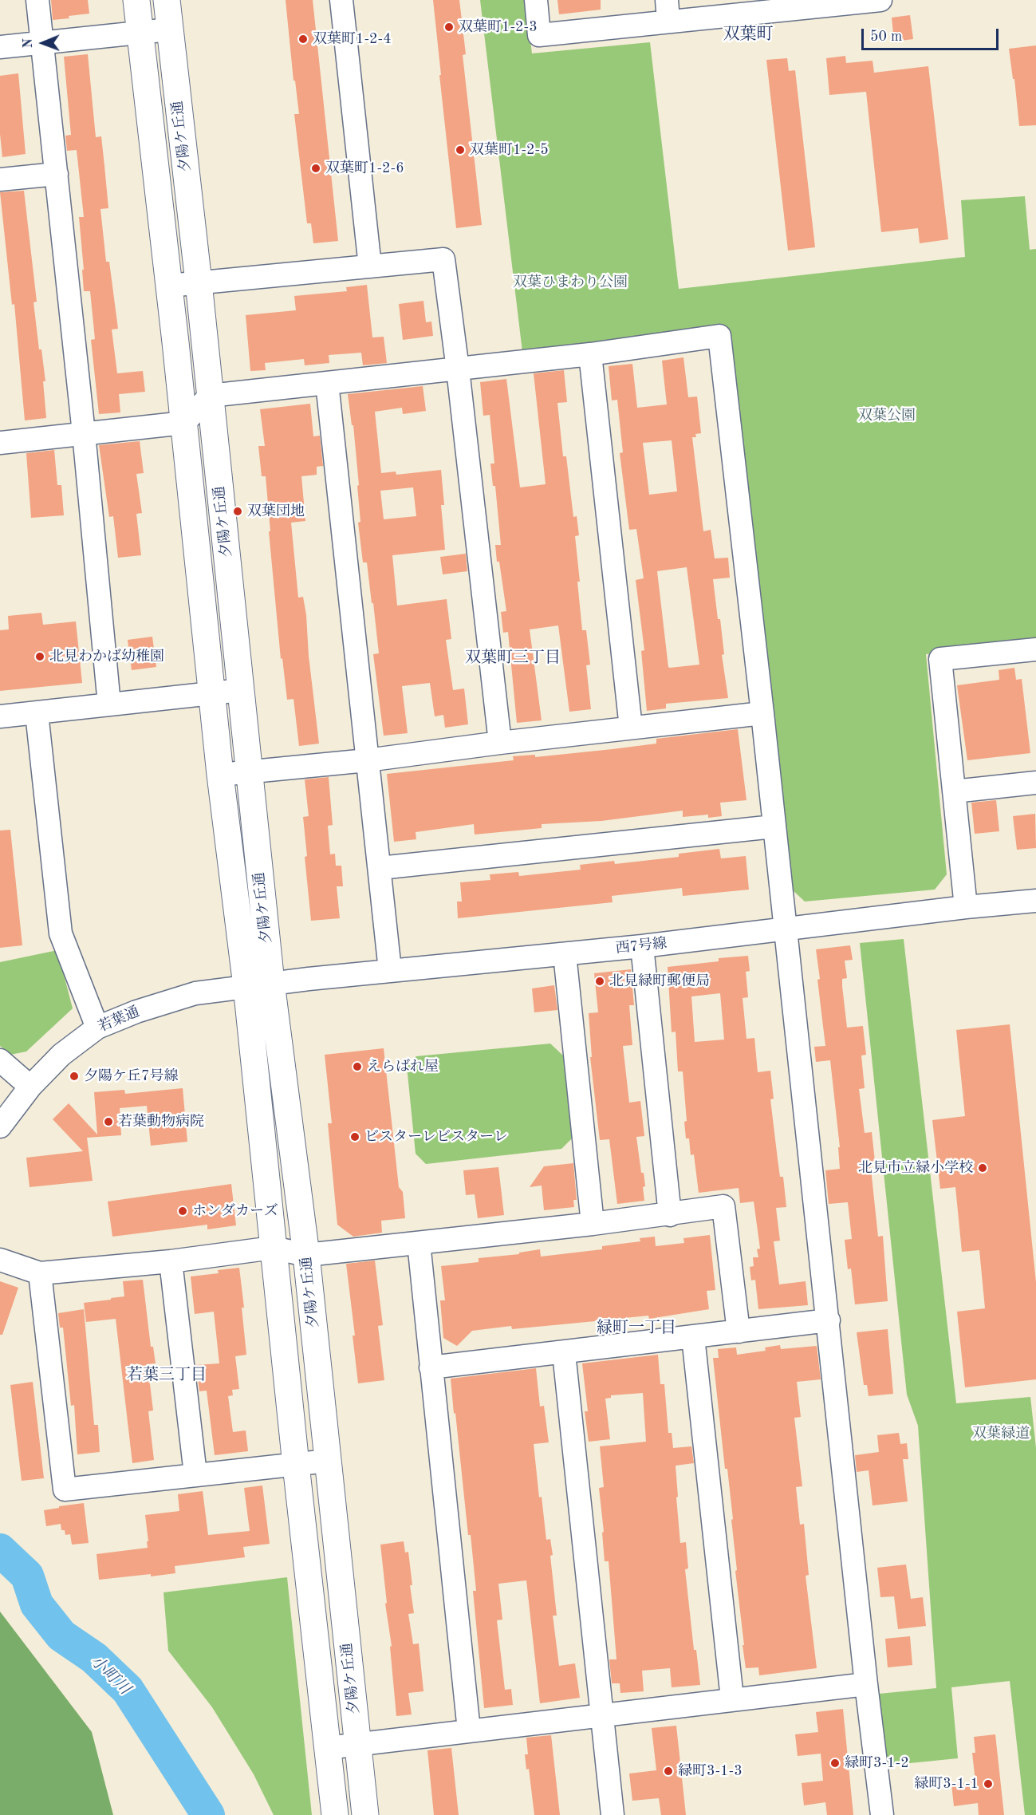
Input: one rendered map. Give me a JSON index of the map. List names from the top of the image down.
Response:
{
  "streets": {
    "main road": ["夕陽ケ丘通"],
    "street": ["西7号線", "若葉通"]
  },
  "crossings": [
    ["夕陽ケ丘通", "西7号線"],
    ["夕陽ケ丘通", "若葉通"],
    ["西7号線", "若葉通"]
  ],
  "districts": [
    "双葉町",
    "双葉町三丁目",
    "緑町一丁目",
    "若葉三丁目"
  ],
  "water": ["小町川"],
  "parks": ["双葉ひまわり公園", "双葉公園", "双葉緑道"],
  "places": [
    "双葉町1-2-3",
    "双葉町1-2-4",
    "双葉町1-2-5",
    "双葉町1-2-6",
    "双葉団地",
    "北見わかば幼稚園",
    "北見緑町郵便局",
    "えらばれ屋",
    "夕陽ケ丘7号線",
    "若葉動物病院",
    "ビスターレビスターレ",
    "北見市立緑小学校",
    "ホンダカーズ",
    "緑町3-1-2",
    "緑町3-1-3",
    "緑町3-1-1"
  ],
  "scale_bar": "50 m",
  "north": "left"
}
